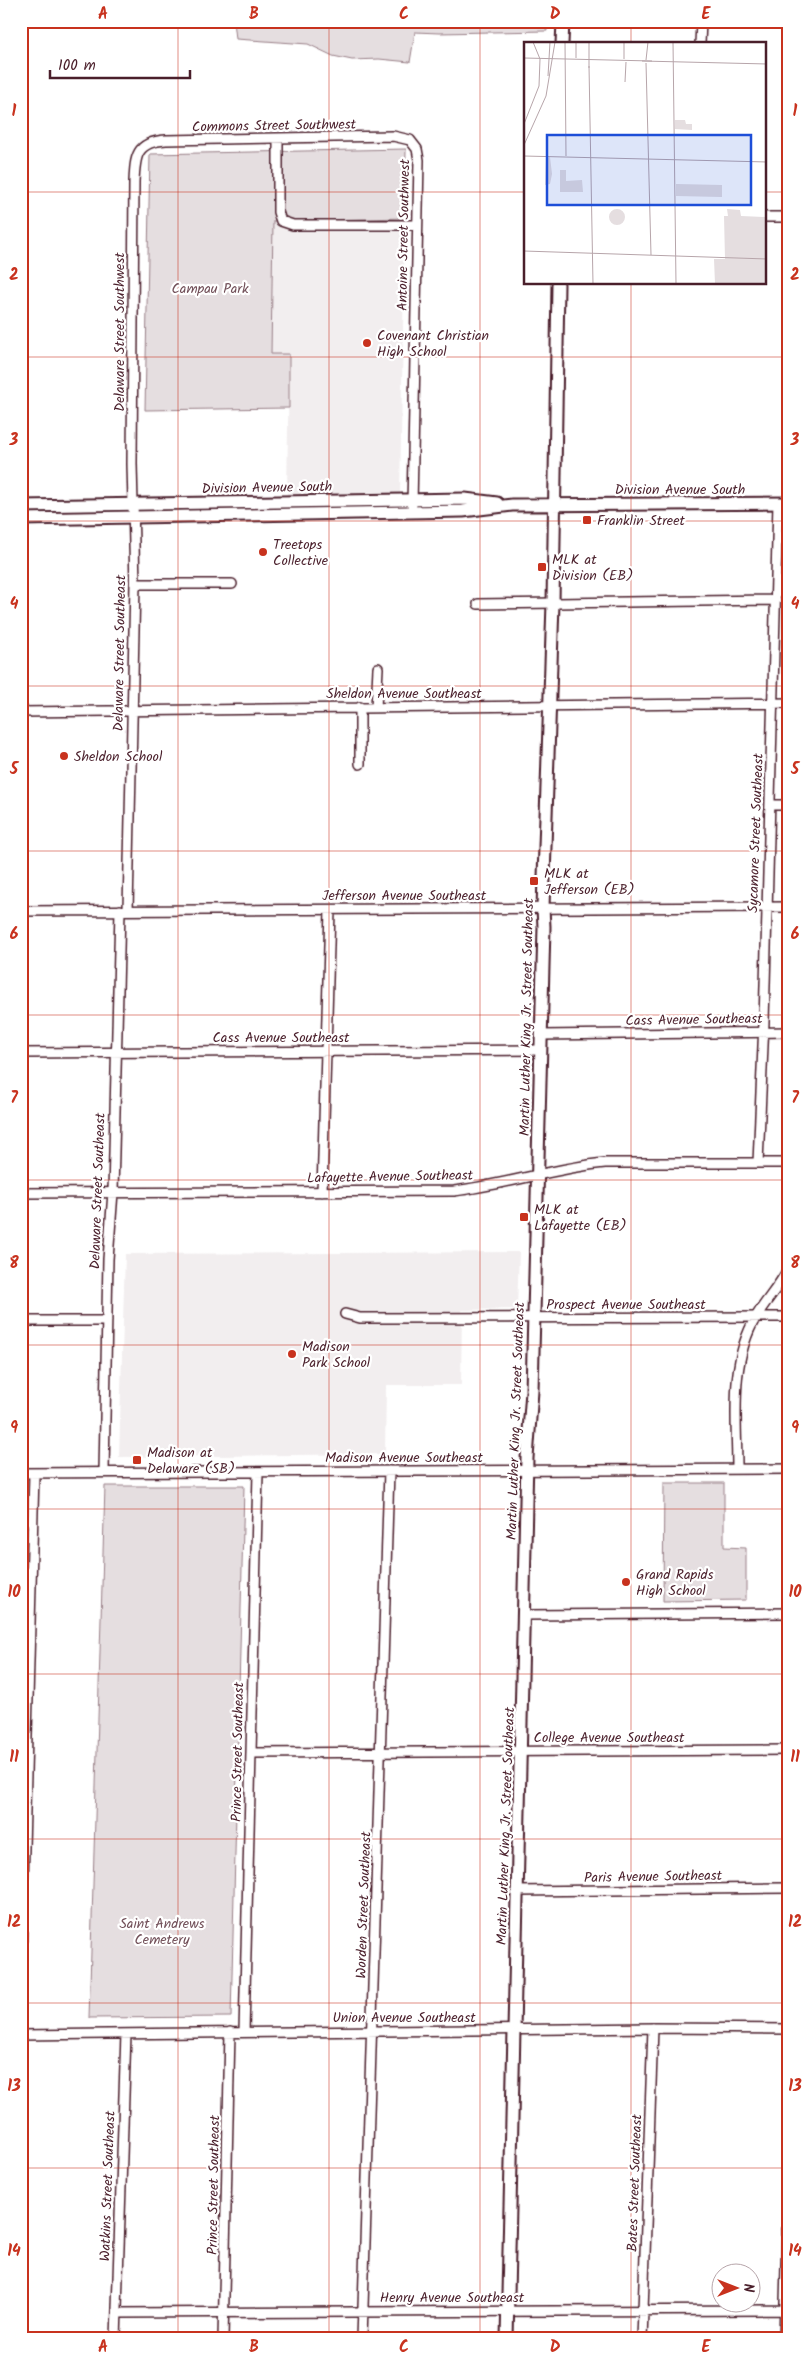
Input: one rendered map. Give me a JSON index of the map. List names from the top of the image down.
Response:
{
  "streets": {
    "main road": ["Division Avenue South", "Martin Luther King Jr. Street Southeast"],
    "street": [
      "Commons Street Southwest",
      "Antoine Street Southwest",
      "Delaware Street Southwest",
      "Delaware Street Southeast",
      "Sheldon Avenue Southeast",
      "Sycamore Street Southeast",
      "Jefferson Avenue Southeast",
      "Cass Avenue Southeast",
      "Lafayette Avenue Southeast",
      "Prospect Avenue Southeast",
      "Madison Avenue Southeast",
      "College Avenue Southeast",
      "Prince Street Southeast",
      "Paris Avenue Southeast",
      "Worden Street Southeast",
      "Union Avenue Southeast",
      "Bates Street Southeast",
      "Watkins Street Southeast",
      "Henry Avenue Southeast"
    ]
  },
  "crossings": [
    ["Commons Street Southwest", "Antoine Street Southwest"],
    ["Commons Street Southwest", "Delaware Street Southwest"],
    ["Antoine Street Southwest", "Division Avenue South"],
    ["Delaware Street Southwest", "Division Avenue South"],
    ["Delaware Street Southwest", "Delaware Street Southeast"],
    ["Division Avenue South", "Delaware Street Southeast"],
    ["Division Avenue South", "Sycamore Street Southeast"],
    ["Division Avenue South", "Martin Luther King Jr. Street Southeast"],
    ["Delaware Street Southeast", "Sheldon Avenue Southeast"],
    ["Delaware Street Southeast", "Jefferson Avenue Southeast"],
    ["Delaware Street Southeast", "Cass Avenue Southeast"],
    ["Delaware Street Southeast", "Lafayette Avenue Southeast"],
    ["Delaware Street Southeast", "Madison Avenue Southeast"],
    ["Sheldon Avenue Southeast", "Sycamore Street Southeast"],
    ["Sheldon Avenue Southeast", "Martin Luther King Jr. Street Southeast"],
    ["Sycamore Street Southeast", "Jefferson Avenue Southeast"],
    ["Sycamore Street Southeast", "Cass Avenue Southeast"],
    ["Sycamore Street Southeast", "Lafayette Avenue Southeast"],
    ["Jefferson Avenue Southeast", "Martin Luther King Jr. Street Southeast"],
    ["Martin Luther King Jr. Street Southeast", "Cass Avenue Southeast"],
    ["Martin Luther King Jr. Street Southeast", "Lafayette Avenue Southeast"],
    ["Martin Luther King Jr. Street Southeast", "Prospect Avenue Southeast"],
    ["Martin Luther King Jr. Street Southeast", "Madison Avenue Southeast"],
    ["Martin Luther King Jr. Street Southeast", "College Avenue Southeast"],
    ["Martin Luther King Jr. Street Southeast", "Paris Avenue Southeast"],
    ["Martin Luther King Jr. Street Southeast", "Union Avenue Southeast"],
    ["Martin Luther King Jr. Street Southeast", "Henry Avenue Southeast"],
    ["Madison Avenue Southeast", "Prince Street Southeast"],
    ["Madison Avenue Southeast", "Worden Street Southeast"],
    ["College Avenue Southeast", "Prince Street Southeast"],
    ["College Avenue Southeast", "Worden Street Southeast"],
    ["Prince Street Southeast", "Union Avenue Southeast"],
    ["Prince Street Southeast", "Henry Avenue Southeast"],
    ["Worden Street Southeast", "Union Avenue Southeast"],
    ["Worden Street Southeast", "Henry Avenue Southeast"],
    ["Union Avenue Southeast", "Bates Street Southeast"],
    ["Union Avenue Southeast", "Watkins Street Southeast"],
    ["Bates Street Southeast", "Henry Avenue Southeast"],
    ["Watkins Street Southeast", "Henry Avenue Southeast"]
  ],
  "parks": ["Campau Park", "Saint Andrews Cemetery"],
  "places": {
    "other": [
      "Covenant Christian High School",
      "Treetops Collective",
      "Sheldon School",
      "Madison Park School",
      "Grand Rapids High School"
    ],
    "transit": [
      "Franklin Street",
      "MLK at Division (EB)",
      "MLK at Jefferson (EB)",
      "MLK at Lafayette (EB)",
      "Madison at Delaware (SB)"
    ]
  },
  "scale_bar": "100 m",
  "north": "right",
  "grid": {
    "columns": [
      "A",
      "B",
      "C",
      "D",
      "E"
    ],
    "rows": [
      "1",
      "2",
      "3",
      "4",
      "5",
      "6",
      "7",
      "8",
      "9",
      "10",
      "11",
      "12",
      "13",
      "14"
    ]
  }
}
